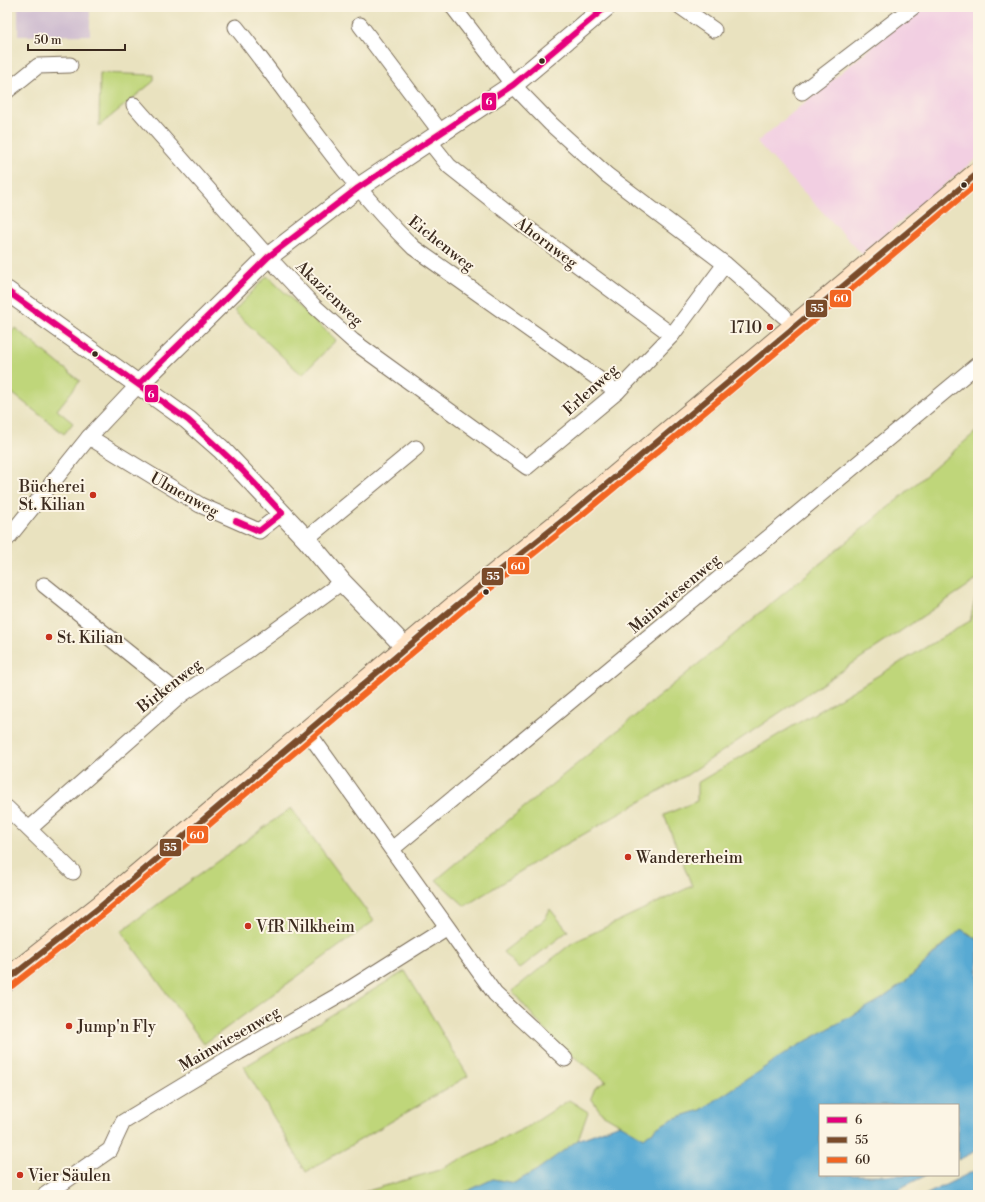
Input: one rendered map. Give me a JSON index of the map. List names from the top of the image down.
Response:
{
  "streets": {
    "street": [
      "Ahornweg",
      "Eichenweg",
      "Akazienweg",
      "Erlenweg",
      "Ulmenweg",
      "Mainwiesenweg",
      "Birkenweg"
    ]
  },
  "crossings": [
    ["Ahornweg", "Erlenweg"],
    ["Eichenweg", "Erlenweg"],
    ["Akazienweg", "Erlenweg"]
  ],
  "places": [
    "1710",
    "Bücherei St. Kilian",
    "St. Kilian",
    "Wandererheim",
    "VfR Nilkheim",
    "Jump'n Fly",
    "Vier Säulen"
  ],
  "lines": ["transit line 6", "transit line 55", "transit line 60"],
  "legend": ["6", "55", "60"],
  "scale_bar": "50 m"
}
